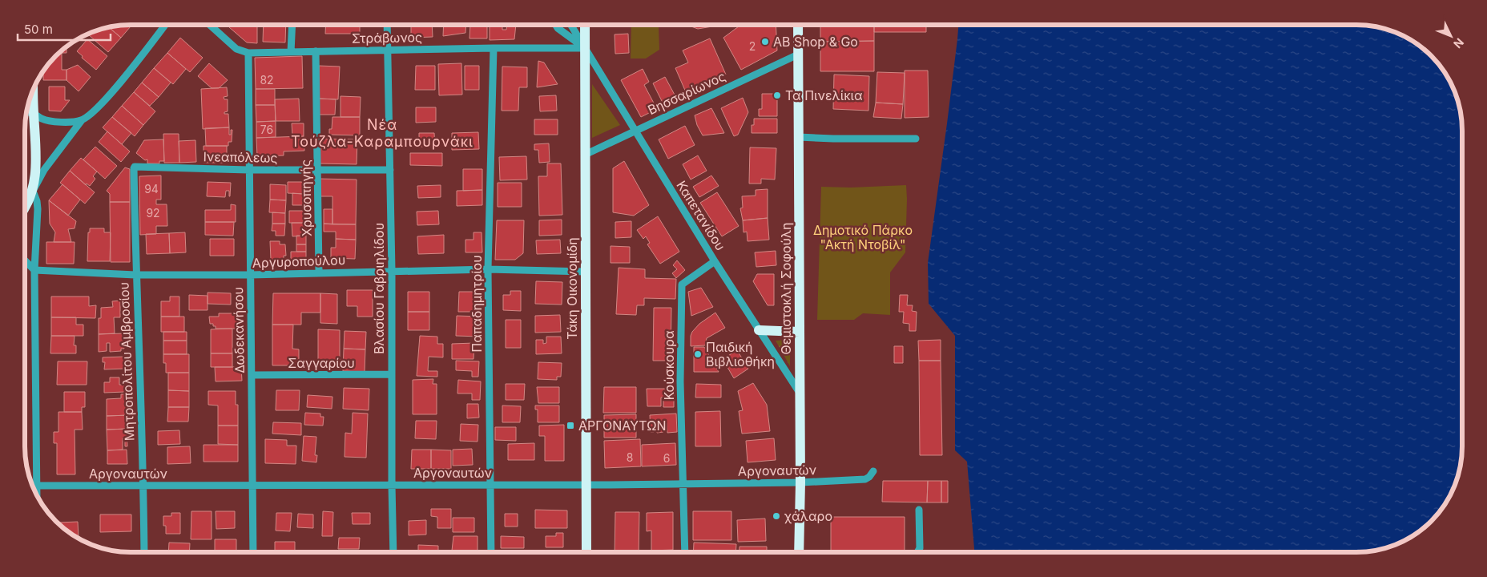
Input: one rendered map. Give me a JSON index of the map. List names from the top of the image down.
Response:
{
  "streets": {
    "main road": ["Τάκη Οικονομίδη", "Θεμιστοκλή Σοφούλη"],
    "street": [
      "Στράβωνος",
      "Βησσαρίωνος",
      "Ινεαπόλεως",
      "Χρυσοπηγής",
      "Καπετανίδου",
      "Αργυροπούλου",
      "Βλασίου Γαβριηλίδου",
      "Παπαδημητρίου",
      "Δωδεκανήσου",
      "Μητροπολίτου Αμβροσίου",
      "Σαγγαρίου",
      "Κούσκουρα",
      "Αργοναυτών"
    ]
  },
  "crossings": [
    ["Στράβωνος", "Χρυσοπηγής"],
    ["Στράβωνος", "Καπετανίδου"],
    ["Στράβωνος", "Βλασίου Γαβριηλίδου"],
    ["Στράβωνος", "Τάκη Οικονομίδη"],
    ["Στράβωνος", "Παπαδημητρίου"],
    ["Στράβωνος", "Δωδεκανήσου"],
    ["Βησσαρίωνος", "Καπετανίδου"],
    ["Βησσαρίωνος", "Τάκη Οικονομίδη"],
    ["Βησσαρίωνος", "Θεμιστοκλή Σοφούλη"],
    ["Ινεαπόλεως", "Χρυσοπηγής"],
    ["Ινεαπόλεως", "Βλασίου Γαβριηλίδου"],
    ["Ινεαπόλεως", "Δωδεκανήσου"],
    ["Ινεαπόλεως", "Μητροπολίτου Αμβροσίου"],
    ["Χρυσοπηγής", "Αργυροπούλου"],
    ["Καπετανίδου", "Τάκη Οικονομίδη"],
    ["Καπετανίδου", "Θεμιστοκλή Σοφούλη"],
    ["Καπετανίδου", "Κούσκουρα"],
    ["Αργυροπούλου", "Βλασίου Γαβριηλίδου"],
    ["Αργυροπούλου", "Τάκη Οικονομίδη"],
    ["Αργυροπούλου", "Παπαδημητρίου"],
    ["Αργυροπούλου", "Δωδεκανήσου"],
    ["Αργυροπούλου", "Μητροπολίτου Αμβροσίου"],
    ["Βλασίου Γαβριηλίδου", "Σαγγαρίου"],
    ["Βλασίου Γαβριηλίδου", "Αργοναυτών"],
    ["Τάκη Οικονομίδη", "Αργοναυτών"],
    ["Θεμιστοκλή Σοφούλη", "Αργοναυτών"],
    ["Παπαδημητρίου", "Αργοναυτών"],
    ["Δωδεκανήσου", "Σαγγαρίου"],
    ["Δωδεκανήσου", "Αργοναυτών"],
    ["Μητροπολίτου Αμβροσίου", "Αργοναυτών"],
    ["Κούσκουρα", "Αργοναυτών"]
  ],
  "districts": ["Νέα Τούζλα-Καραμπουρνάκι"],
  "parks": ["Δημοτικό Πάρκο \"Ακτή Ντοβίλ\""],
  "places": {
    "other": [
      "AB Shop & Go",
      "Τα Πινελίκια",
      "Παιδική Βιβλιοθήκη",
      "χάλαρο"
    ],
    "transit": ["ΑΡΓΟΝΑΥΤΩΝ"]
  },
  "house_numbers": [
    "2",
    "82",
    "76",
    "94",
    "92",
    "8",
    "6"
  ],
  "scale_bar": "50 m",
  "north": "bottom right"
}
